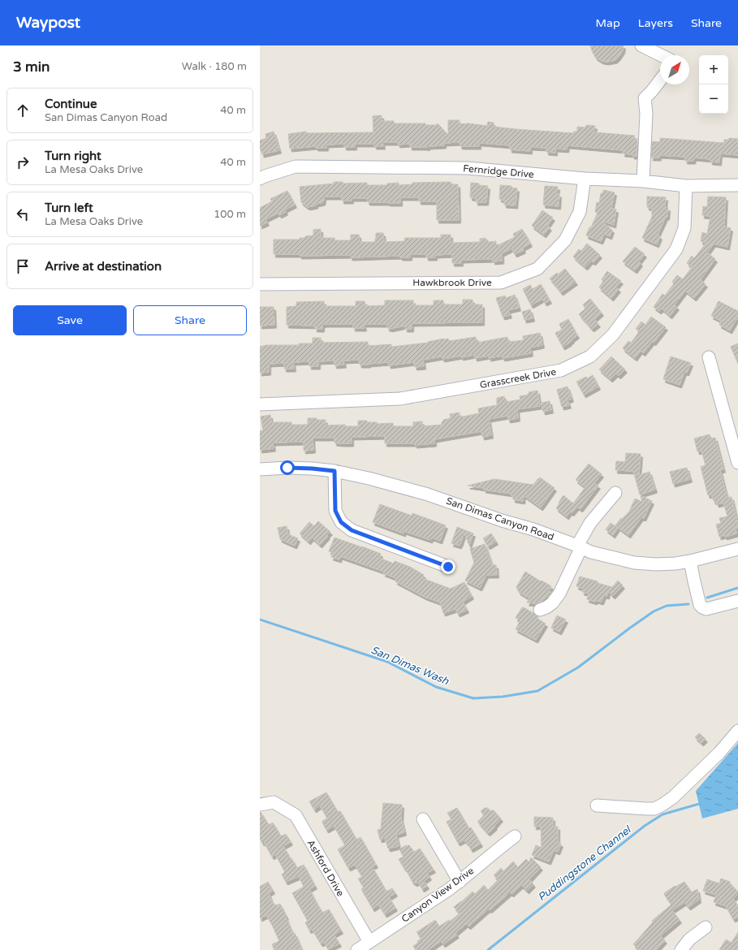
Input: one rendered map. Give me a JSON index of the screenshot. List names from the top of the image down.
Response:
{
  "streets": {
    "street": [
      "Fernridge Drive",
      "Hawkbrook Drive",
      "Grasscreek Drive",
      "San Dimas Canyon Road",
      "Ashford Drive",
      "Canyon View Drive"
    ]
  },
  "crossings": [
    ["Fernridge Drive", "Hawkbrook Drive"],
    ["Fernridge Drive", "Grasscreek Drive"],
    ["Ashford Drive", "Canyon View Drive"]
  ],
  "water": ["San Dimas Wash", "Puddingstone Channel"],
  "north": "top right",
  "page": {
    "header": "Waypost",
    "nav": ["Map", "Layers", "Share"],
    "heading": ["3 min", "Walk · 180 m"],
    "map_buttons": ["+", "−"],
    "list": [
      ["Continue", "San Dimas Canyon Road", "40 m"],
      ["Turn right", "La Mesa Oaks Drive", "40 m"],
      ["Turn left", "La Mesa Oaks Drive", "100 m"],
      "Arrive at destination"
    ],
    "buttons": ["Save", "Share"]
  }
}
